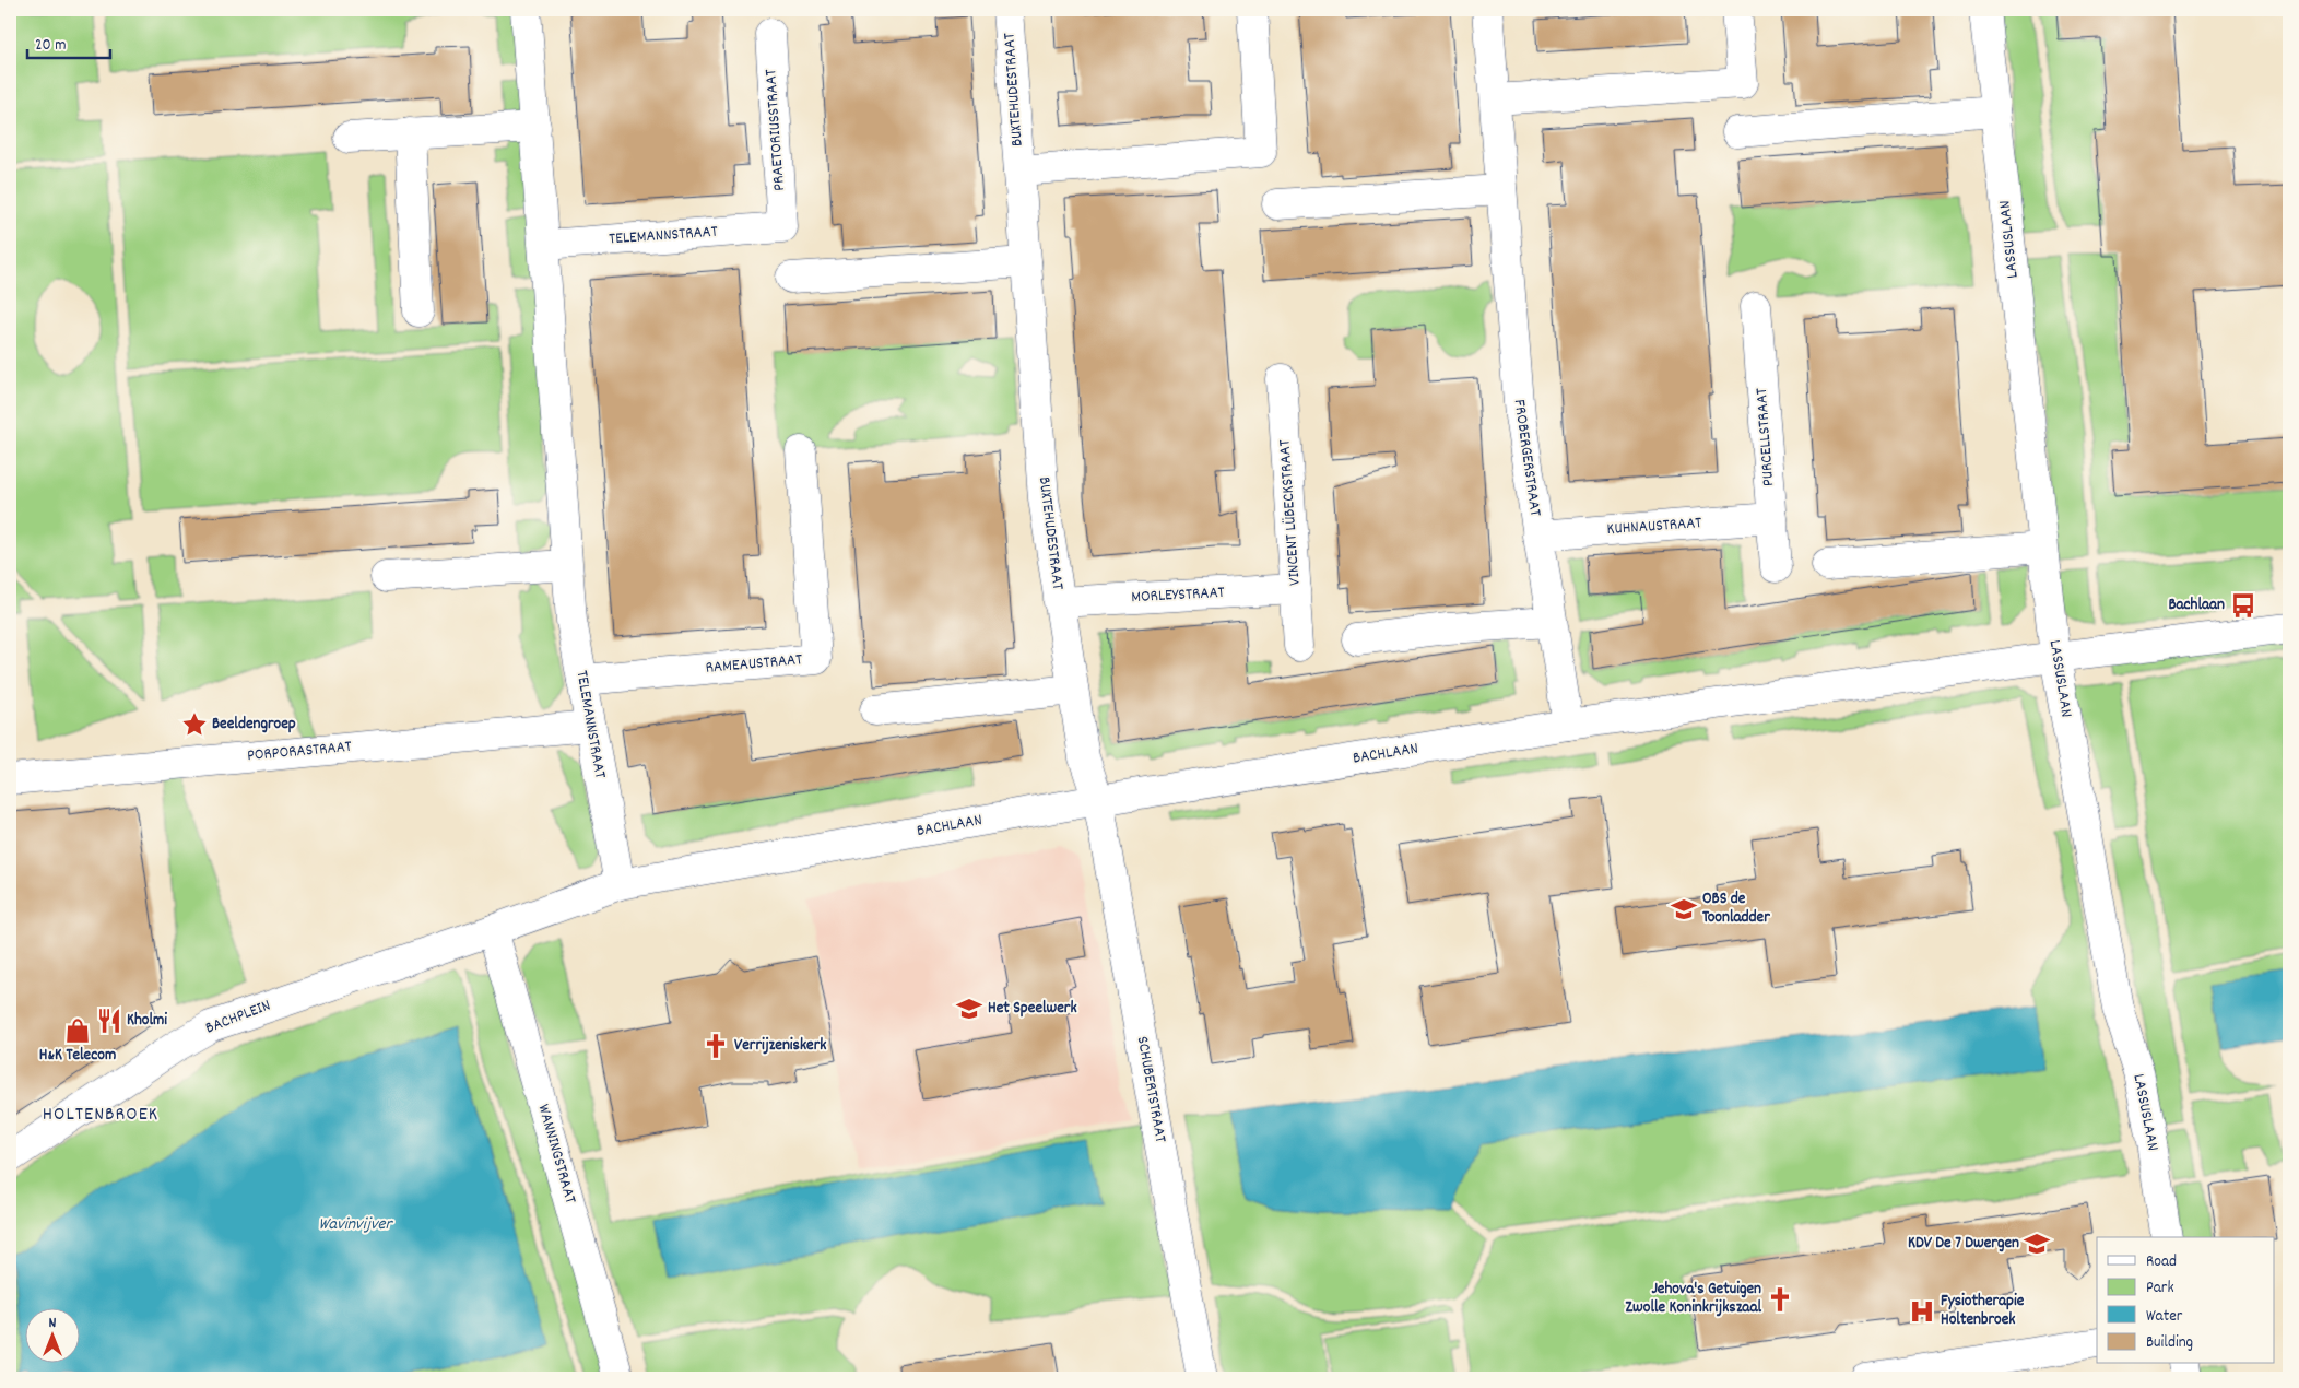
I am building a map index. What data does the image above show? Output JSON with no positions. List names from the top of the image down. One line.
{"streets":{"street":["BUXTEHUDESTRAAT","PRAETORIUSSTRAAT","TELEMANNSTRAAT","LASSUSLAAN","PURCELLSTRAAT","FROBERGERSTRAAT","VINCENT LÜBECKSTRAAT","KUHNAUSTRAAT","MORLEYSTRAAT","RAMEAUSTRAAT","PORPORASTRAAT","BACHLAAN","BACHPLEIN","SCHUBERTSTRAAT","WANNINGSTRAAT"]},"crossings":[["BUXTEHUDESTRAAT","MORLEYSTRAAT"],["BUXTEHUDESTRAAT","BACHLAAN"],["BUXTEHUDESTRAAT","SCHUBERTSTRAAT"],["PRAETORIUSSTRAAT","TELEMANNSTRAAT"],["TELEMANNSTRAAT","RAMEAUSTRAAT"],["TELEMANNSTRAAT","PORPORASTRAAT"],["TELEMANNSTRAAT","BACHLAAN"],["LASSUSLAAN","BACHLAAN"],["PURCELLSTRAAT","KUHNAUSTRAAT"],["FROBERGERSTRAAT","KUHNAUSTRAAT"],["FROBERGERSTRAAT","BACHLAAN"],["VINCENT LÜBECKSTRAAT","MORLEYSTRAAT"],["BACHLAAN","BACHPLEIN"],["BACHLAAN","SCHUBERTSTRAAT"],["BACHLAAN","WANNINGSTRAAT"],["BACHPLEIN","WANNINGSTRAAT"]],"districts":["HOLTENBROEK"],"water":["Wavinvijver"],"places":{"bus stop":["Bachlaan"],"place":["Beeldengroep"],"school or university":["OBS de Toonladder","Het Speelwerk","KDV De 7 Dwergen"],"restaurant":["Kholmi"],"shop":["H&K Telecom"],"church":["Verrijzeniskerk","Jehova's Getuigen Zwolle Koninkrijkszaal"],"hospital":["Fysiotherapie Holtenbroek"]},"legend":["Road","Park","Water","Building"],"scale_bar":"20 m","north":"top"}
